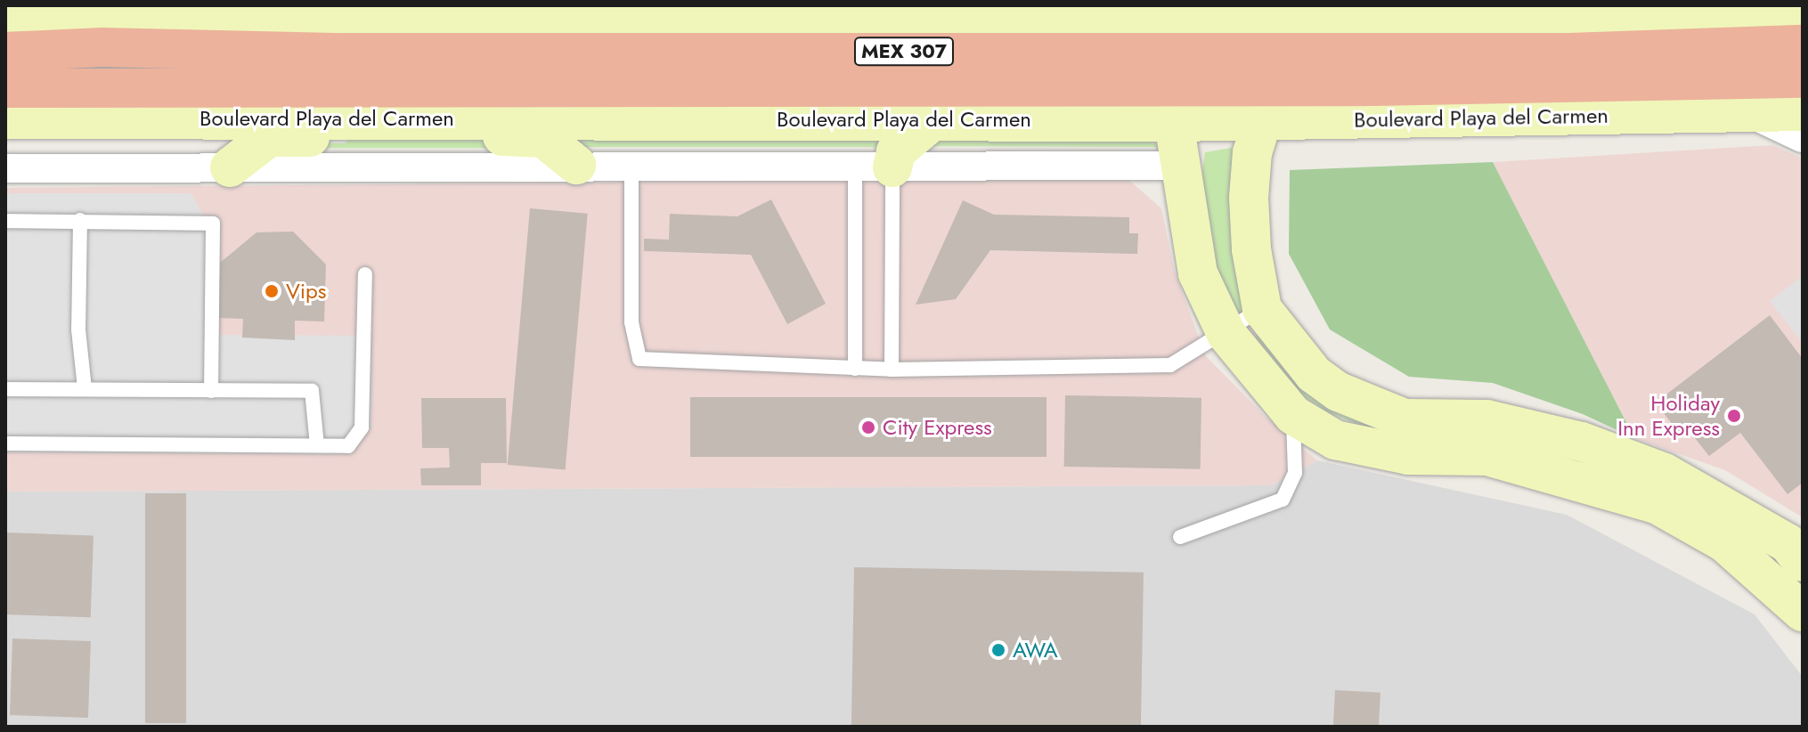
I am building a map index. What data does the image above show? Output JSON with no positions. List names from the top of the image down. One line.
{"streets":{"highway":["MEX 307"],"main road":["Boulevard Playa del Carmen"]},"places":["Vips","Holiday Inn Express","City Express","AWA"]}
